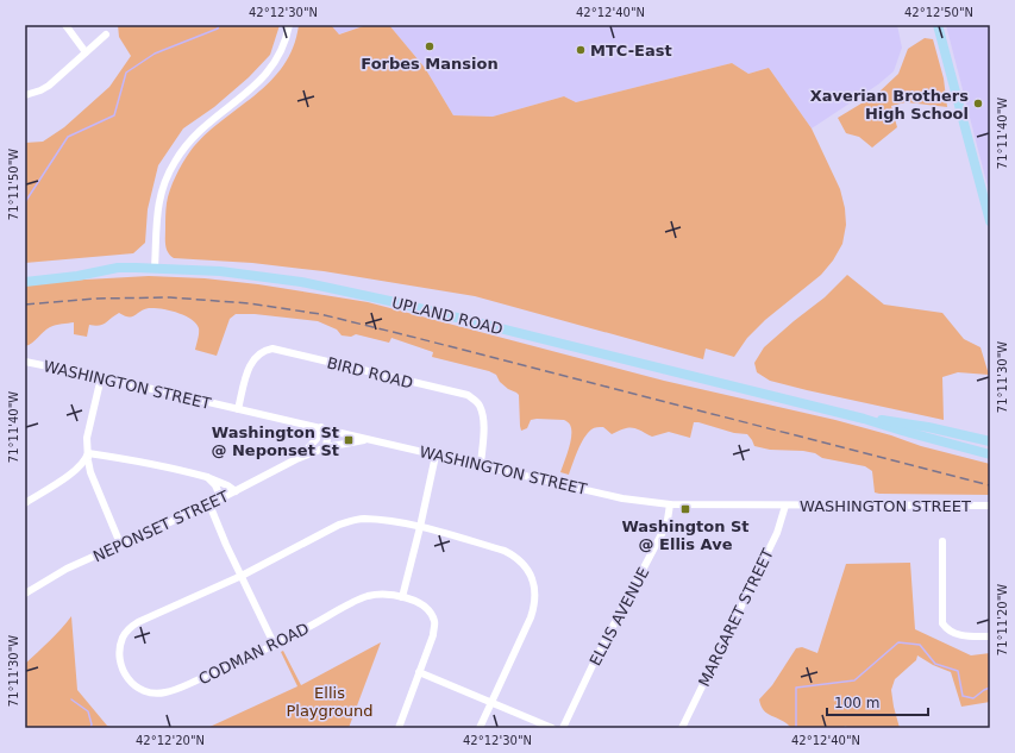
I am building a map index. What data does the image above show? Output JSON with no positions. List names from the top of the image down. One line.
{"streets":{"main road":["UPLAND ROAD"],"street":["BIRD ROAD","WASHINGTON STREET","NEPONSET STREET","ELLIS AVENUE","MARGARET STREET","CODMAN ROAD"]},"crossings":[["BIRD ROAD","WASHINGTON STREET"],["WASHINGTON STREET","NEPONSET STREET"],["WASHINGTON STREET","ELLIS AVENUE"],["WASHINGTON STREET","MARGARET STREET"]],"parks":["Ellis Playground"],"places":{"other":["Forbes Mansion","MTC-East","Xaverian Brothers High School"],"transit":["Washington St @ Neponset St","Washington St @ Ellis Ave"]},"scale_bar":"100 m","coordinates":["42°12'30\"N","42°12'40\"N","42°12'50\"N","71°11'40\"W","71°11'50\"W","71°11'30\"W","71°11'20\"W","42°12'20\"N"]}
